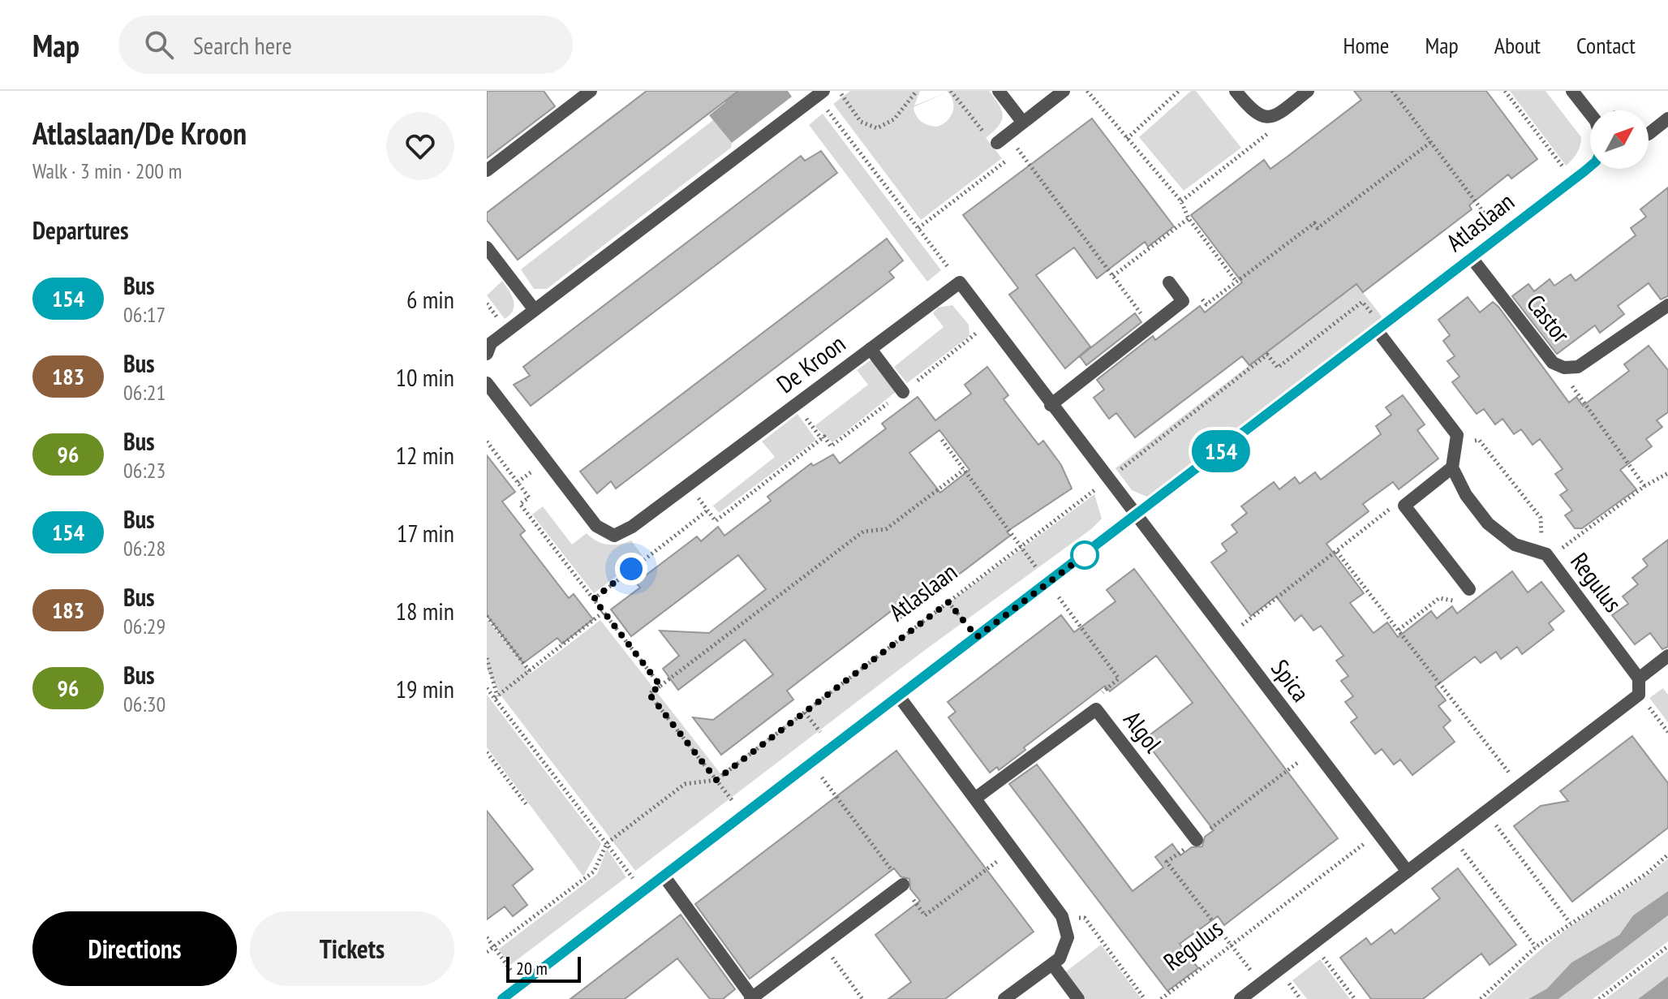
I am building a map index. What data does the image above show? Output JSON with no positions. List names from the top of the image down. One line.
{"streets":{"street":["Atlaslaan","Castor","De Kroon","Regulus","Spica","Algol"]},"crossings":[["Atlaslaan","Castor"],["Atlaslaan","Spica"],["Regulus","Spica"]],"lines":["bus line 154"],"scale_bar":"20 m","north":"top right","page":{"header":"Map","search":"Search here","nav":["Home","Map","About","Contact"],"heading":[["Atlaslaan/De Kroon","Walk · 3 min · 200 m"],"Departures"],"on_map":"154","list":[{"mark":"154","name":"Bus","note":"06:17","value":"6 min"},{"mark":"183","name":"Bus","note":"06:21","value":"10 min"},{"mark":"96","name":"Bus","note":"06:23","value":"12 min"},{"mark":"154","name":"Bus","note":"06:28","value":"17 min"},{"mark":"183","name":"Bus","note":"06:29","value":"18 min"},{"mark":"96","name":"Bus","note":"06:30","value":"19 min"}],"buttons":["Directions","Tickets"],"scale":"20 m"}}
